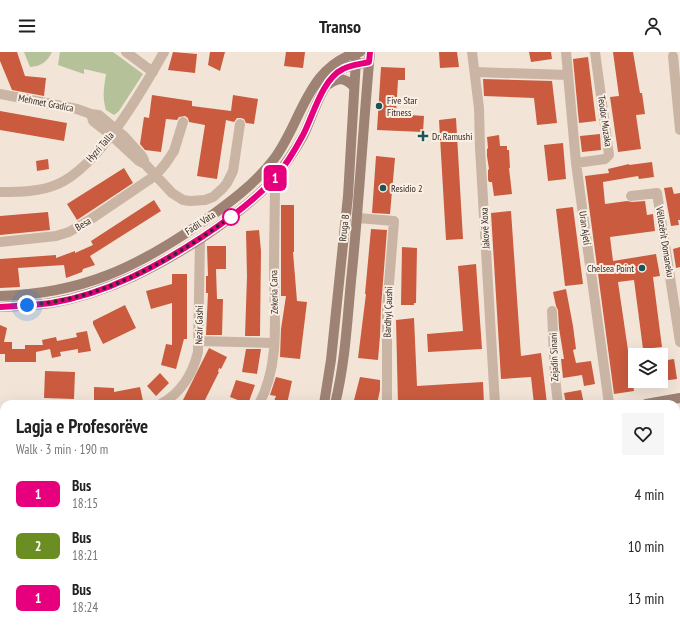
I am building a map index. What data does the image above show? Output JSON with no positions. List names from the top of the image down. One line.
{"streets":{"main road":["Fadil Vata","Rruga B"],"street":["Mehmet Gradica","Teodor Muzaka","Hyzri Talla","Besa","Jakovë Xoxa","Uran Ajeti","Vëllezërit Domaneku","Zekeria Cana","Bardhyl Çaushi","Nezir Gashi","Zejadin Sinani"]},"crossings":[["Mehmet Gradica","Hyzri Talla"],["Teodor Muzaka","Uran Ajeti"],["Fadil Vata","Rruga B"],["Fadil Vata","Zekeria Cana"],["Fadil Vata","Nezir Gashi"],["Rruga B","Bardhyl Çaushi"]],"places":{"other":["Five Star Fitness","Residio 2","Chelsea Point"],"health":["Dr. Ramushi"]},"lines":["bus line 1"],"page":{"header":"Transo","on_map":"1","heading":["Lagja e Profesorëve","Walk · 3 min · 190 m"],"list":[{"mark":"1","name":"Bus","note":"18:15","value":"4 min"},{"mark":"2","name":"Bus","note":"18:21","value":"10 min"},{"mark":"1","name":"Bus","note":"18:24","value":"13 min"}]}}
